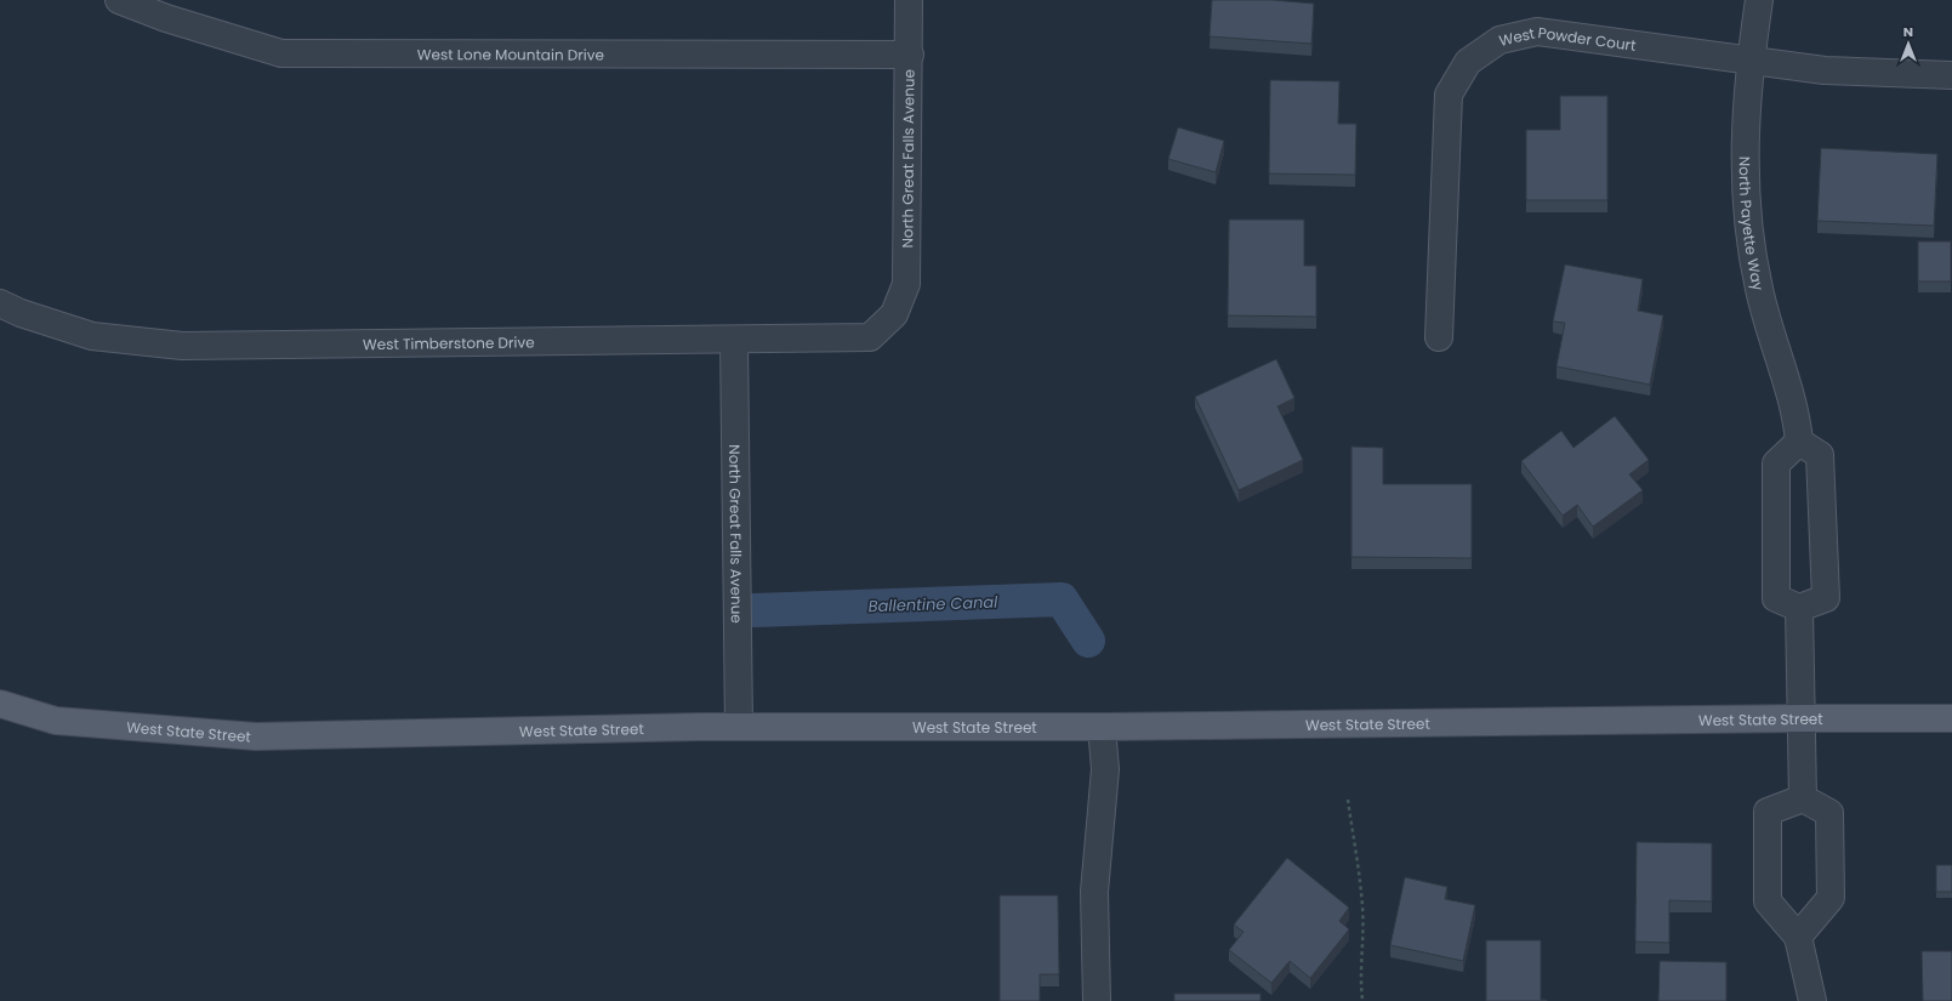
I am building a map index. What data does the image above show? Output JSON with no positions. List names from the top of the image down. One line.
{"streets":{"main road":["West State Street"],"street":["West Powder Court","West Lone Mountain Drive","North Great Falls Avenue","North Payette Way","West Timberstone Drive"]},"crossings":[["West Powder Court","North Payette Way"],["West Lone Mountain Drive","North Great Falls Avenue"],["North Great Falls Avenue","West Timberstone Drive"],["North Great Falls Avenue","West State Street"]],"water":["Ballentine Canal"],"north":"top"}
